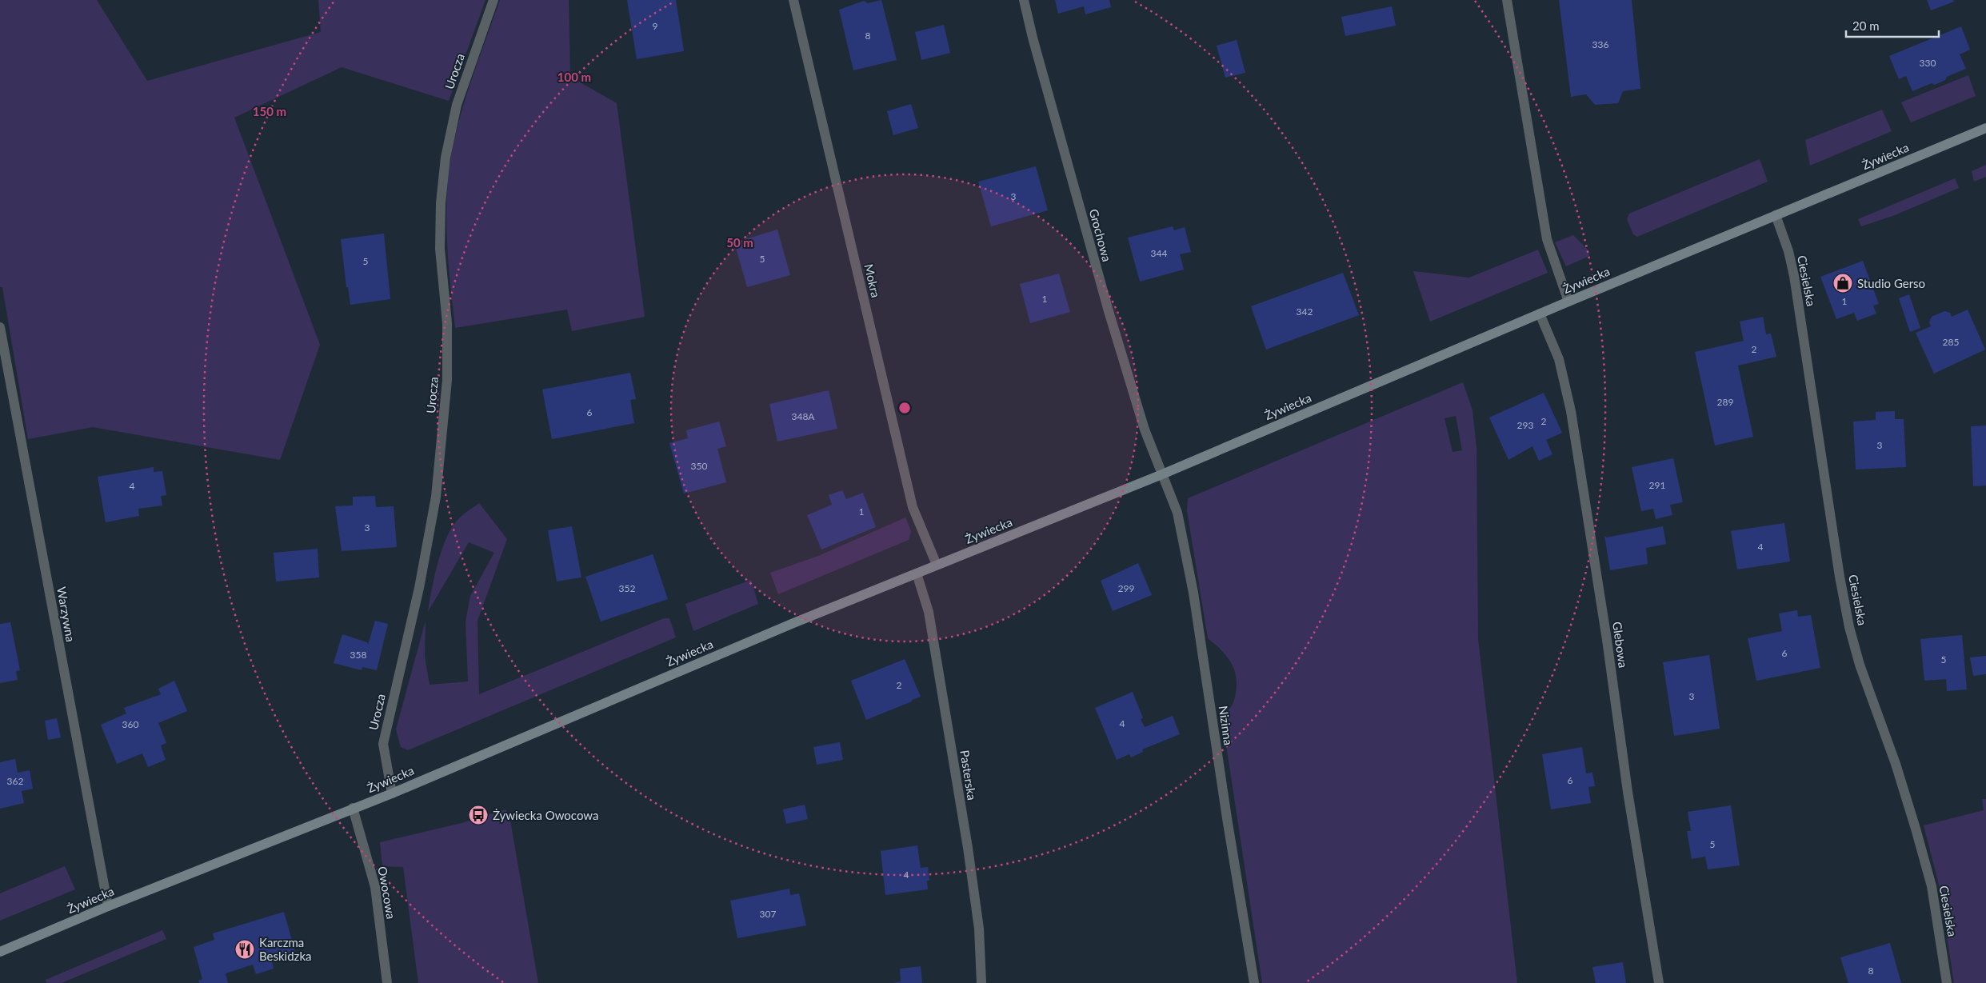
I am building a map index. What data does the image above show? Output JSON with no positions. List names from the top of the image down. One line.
{"streets":{"main road":["Żywiecka"],"street":["Urocza","Grochowa","Mokra","Ciesielska","Warzywna","Glebowa","Nizinna","Pasterska","Owocowa"]},"crossings":[["Urocza","Żywiecka"],["Żywiecka","Grochowa"],["Żywiecka","Mokra"],["Żywiecka","Ciesielska"],["Żywiecka","Warzywna"],["Żywiecka","Glebowa"],["Żywiecka","Nizinna"],["Żywiecka","Pasterska"],["Żywiecka","Owocowa"],["Grochowa","Nizinna"]],"places":{"shop":["Studio Gerso"],"bus stop":["Żywiecka Owocowa"],"restaurant":["Karczma Beskidzka"]},"house_numbers":["9","8","336","330","3","344","5","5","1","1","342","285","2","289","6","348A","2","293","3","350","291","4","1","3","4","352","299","6","358","5","2","3","4","360","6","362","5","4","307","8"],"scale_bar":"20 m","rings":["100 m","150 m","50 m"]}
